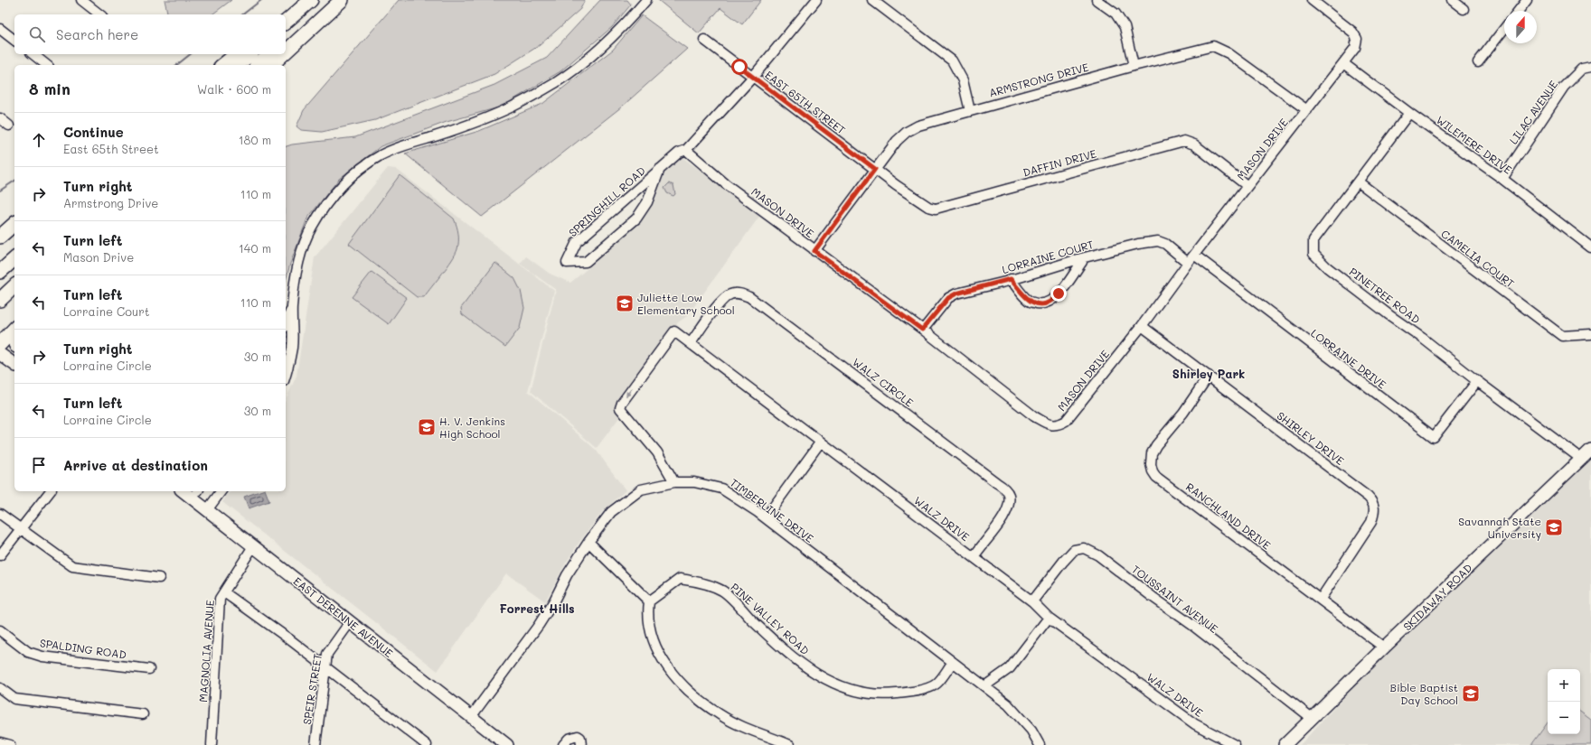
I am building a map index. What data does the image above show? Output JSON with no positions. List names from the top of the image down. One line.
{"streets":{"main road":["SKIDAWAY ROAD","EAST DERENNE AVENUE"],"street":["ARMSTRONG DRIVE","EAST 65TH STREET","LILAC AVENUE","WILEMERE DRIVE","MASON DRIVE","DAFFIN DRIVE","SPRINGHILL ROAD","LORRAINE COURT","CAMELIA COURT","PINETREE ROAD","LORRAINE DRIVE","WALZ CIRCLE","SHIRLEY DRIVE","TIMBERLINE DRIVE","RANCHLAND DRIVE","WALZ DRIVE","TOUSSAINT AVENUE","PINE VALLEY ROAD","SPALDING ROAD","MAGNOLIA AVENUE","SPEIR STREET"]},"crossings":[["ARMSTRONG DRIVE","EAST 65TH STREET"],["ARMSTRONG DRIVE","MASON DRIVE"],["ARMSTRONG DRIVE","DAFFIN DRIVE"],["EAST 65TH STREET","DAFFIN DRIVE"],["EAST 65TH STREET","SPRINGHILL ROAD"],["LILAC AVENUE","WILEMERE DRIVE"],["WILEMERE DRIVE","MASON DRIVE"],["WILEMERE DRIVE","PINETREE ROAD"],["MASON DRIVE","DAFFIN DRIVE"],["MASON DRIVE","SPRINGHILL ROAD"],["MASON DRIVE","LORRAINE COURT"],["MASON DRIVE","LORRAINE DRIVE"],["MASON DRIVE","SHIRLEY DRIVE"],["LORRAINE COURT","LORRAINE DRIVE"],["CAMELIA COURT","PINETREE ROAD"],["PINETREE ROAD","LORRAINE DRIVE"],["PINETREE ROAD","SKIDAWAY ROAD"],["WALZ CIRCLE","WALZ DRIVE"],["SHIRLEY DRIVE","RANCHLAND DRIVE"],["TIMBERLINE DRIVE","WALZ DRIVE"],["TIMBERLINE DRIVE","EAST DERENNE AVENUE"],["TIMBERLINE DRIVE","PINE VALLEY ROAD"],["RANCHLAND DRIVE","SKIDAWAY ROAD"],["WALZ DRIVE","TOUSSAINT AVENUE"],["SKIDAWAY ROAD","TOUSSAINT AVENUE"],["EAST DERENNE AVENUE","MAGNOLIA AVENUE"],["EAST DERENNE AVENUE","SPEIR STREET"]],"districts":["Shirley Park","Forrest Hills"],"places":{"school or university":["Juliette Low Elementary School","H. V. Jenkins High School","Savannah State University","Bible Baptist Day School"]},"north":"top","page":{"search":"Search here","heading":["8 min","Walk · 600 m"],"list":[["Continue","East 65th Street","180 m"],["Turn right","Armstrong Drive","110 m"],["Turn left","Mason Drive","140 m"],["Turn left","Lorraine Court","110 m"],["Turn right","Lorraine Circle","30 m"],["Turn left","Lorraine Circle","30 m"],"Arrive at destination"],"map_buttons":["+","−"]}}
